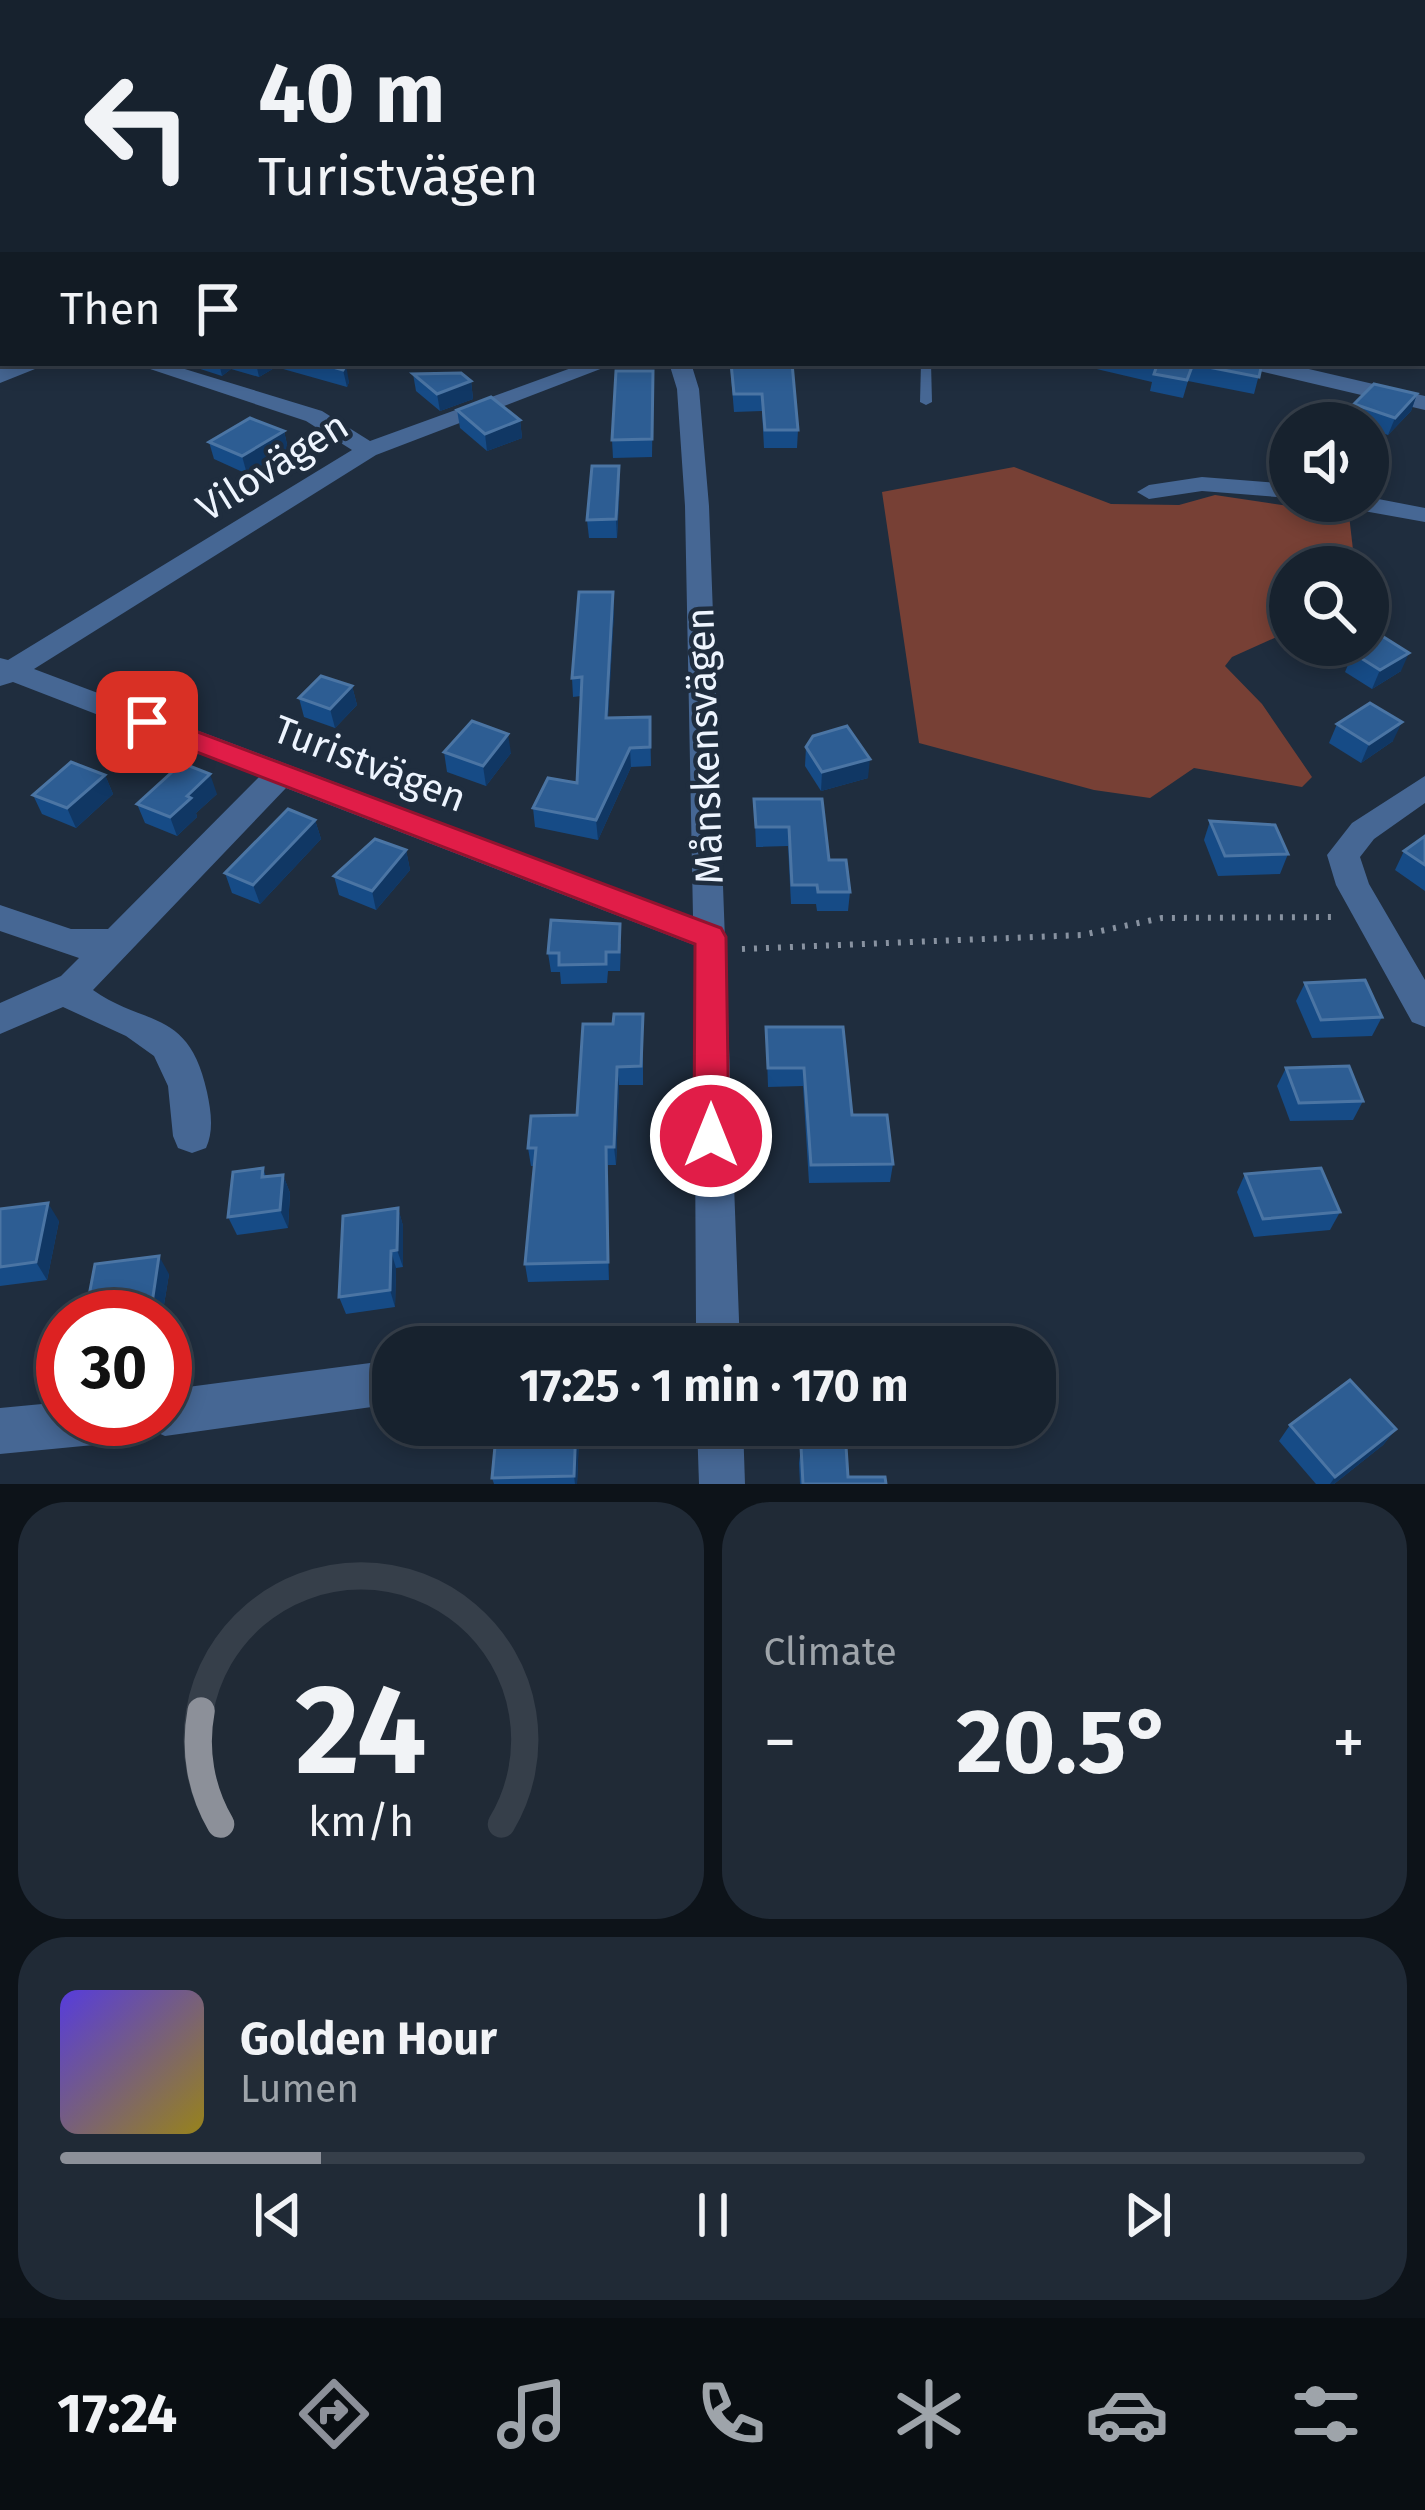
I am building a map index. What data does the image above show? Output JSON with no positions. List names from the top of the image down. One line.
{"streets":{"street":["Vilovägen","Månskensvägen","Turistvägen"]},"crossings":[["Vilovägen","Turistvägen"],["Månskensvägen","Turistvägen"]],"page":{"turn":["40 m","Turistvägen"],"then":"Then","limit":"30","trip":"17:25 · 1 min · 170 m","tile":"Climate","heat":["−","20.5°","+"],"song":["Golden Hour","Lumen"],"tabs":"17:24","gauge":["24","km/h"]}}
